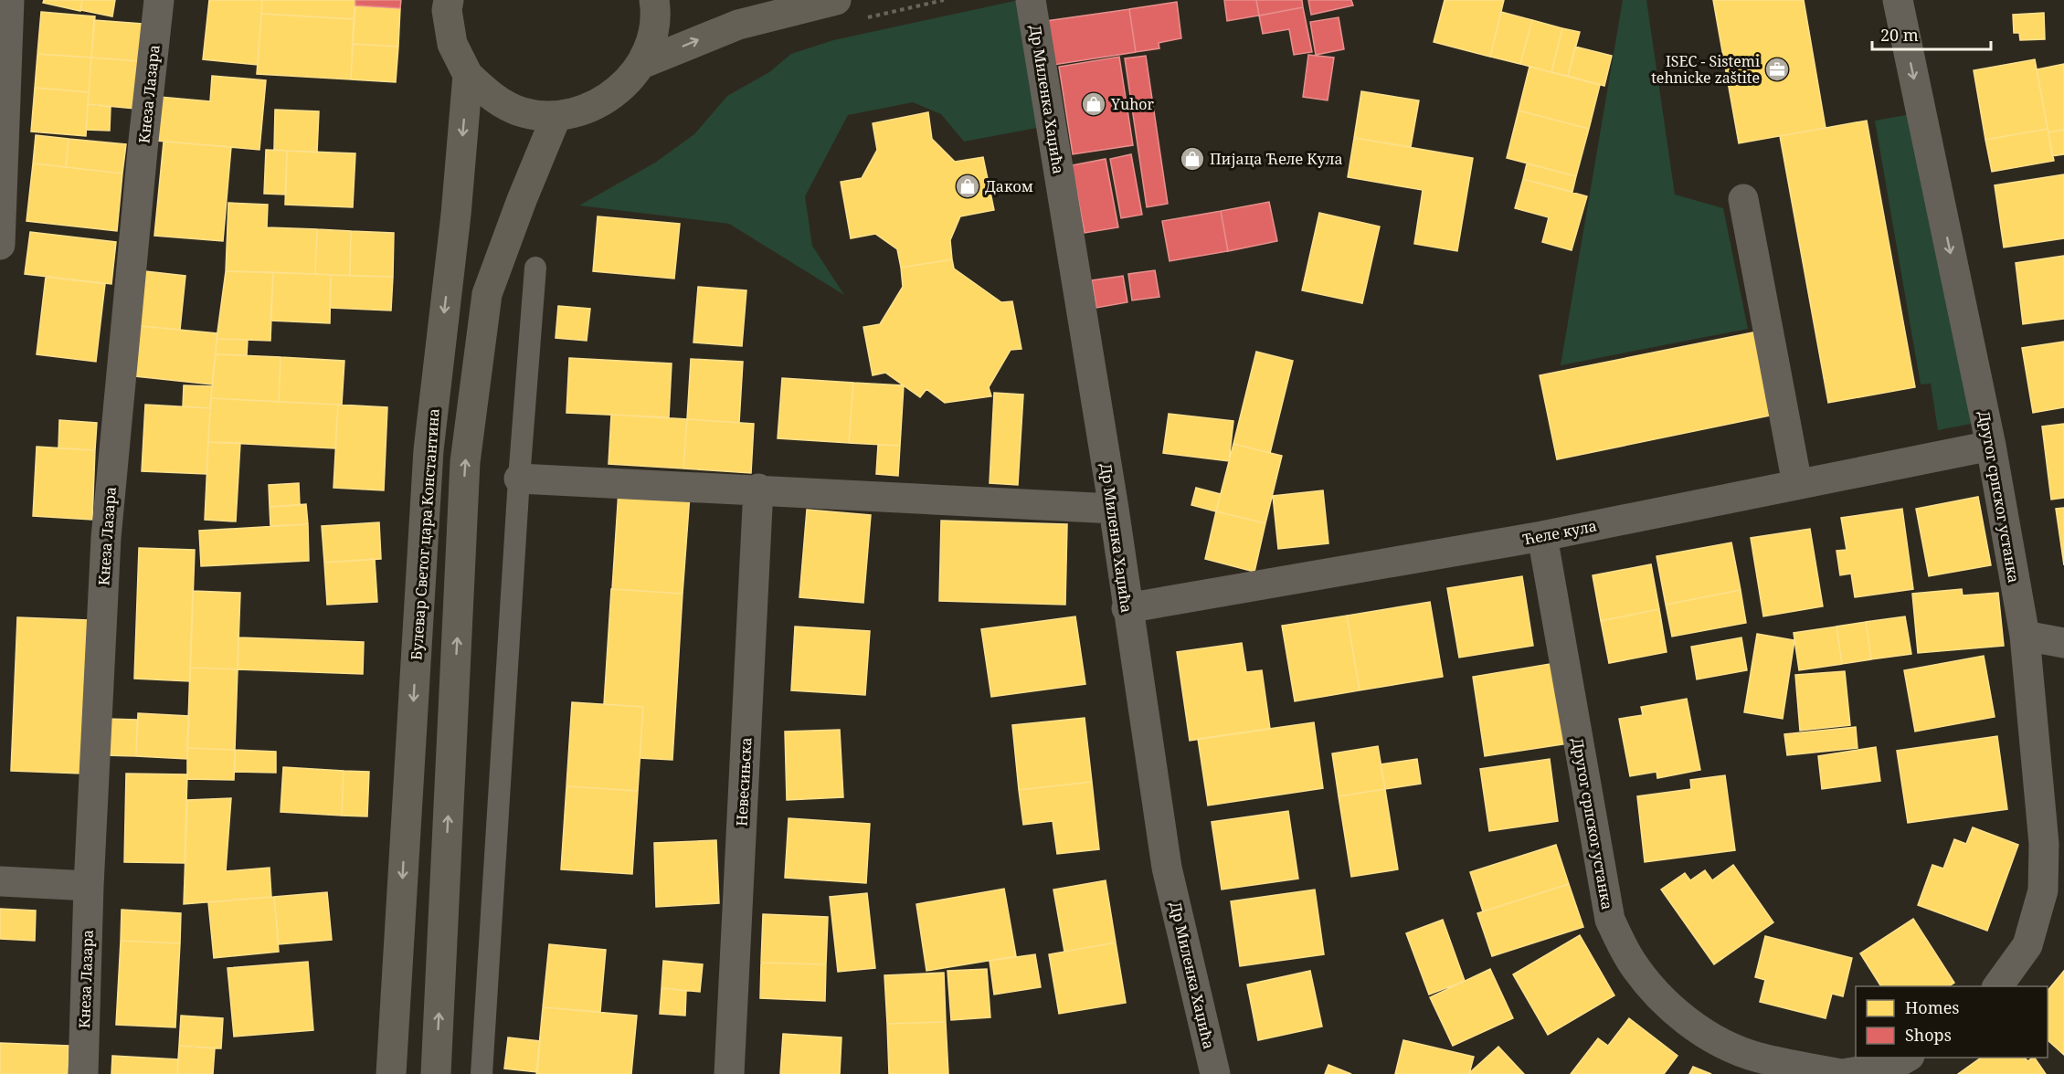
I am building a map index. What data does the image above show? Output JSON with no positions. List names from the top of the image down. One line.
{"streets":{"main road":["Булевар Светог цара Константина"],"street":["Кнеза Лазара","Др Миленка Хаџића","Другог српског устанка","Ћеле кула","Невесињска"]},"crossings":[["Др Миленка Хаџића","Ћеле кула"],["Другог српског устанка","Ћеле кула"]],"places":{"office":["ISEC - Sistemi tehnicke zaštite"],"shop":["Yuhor","Пијаца Ћеле Кула","Даком"]},"legend":["Homes","Shops"],"scale_bar":"20 m"}
